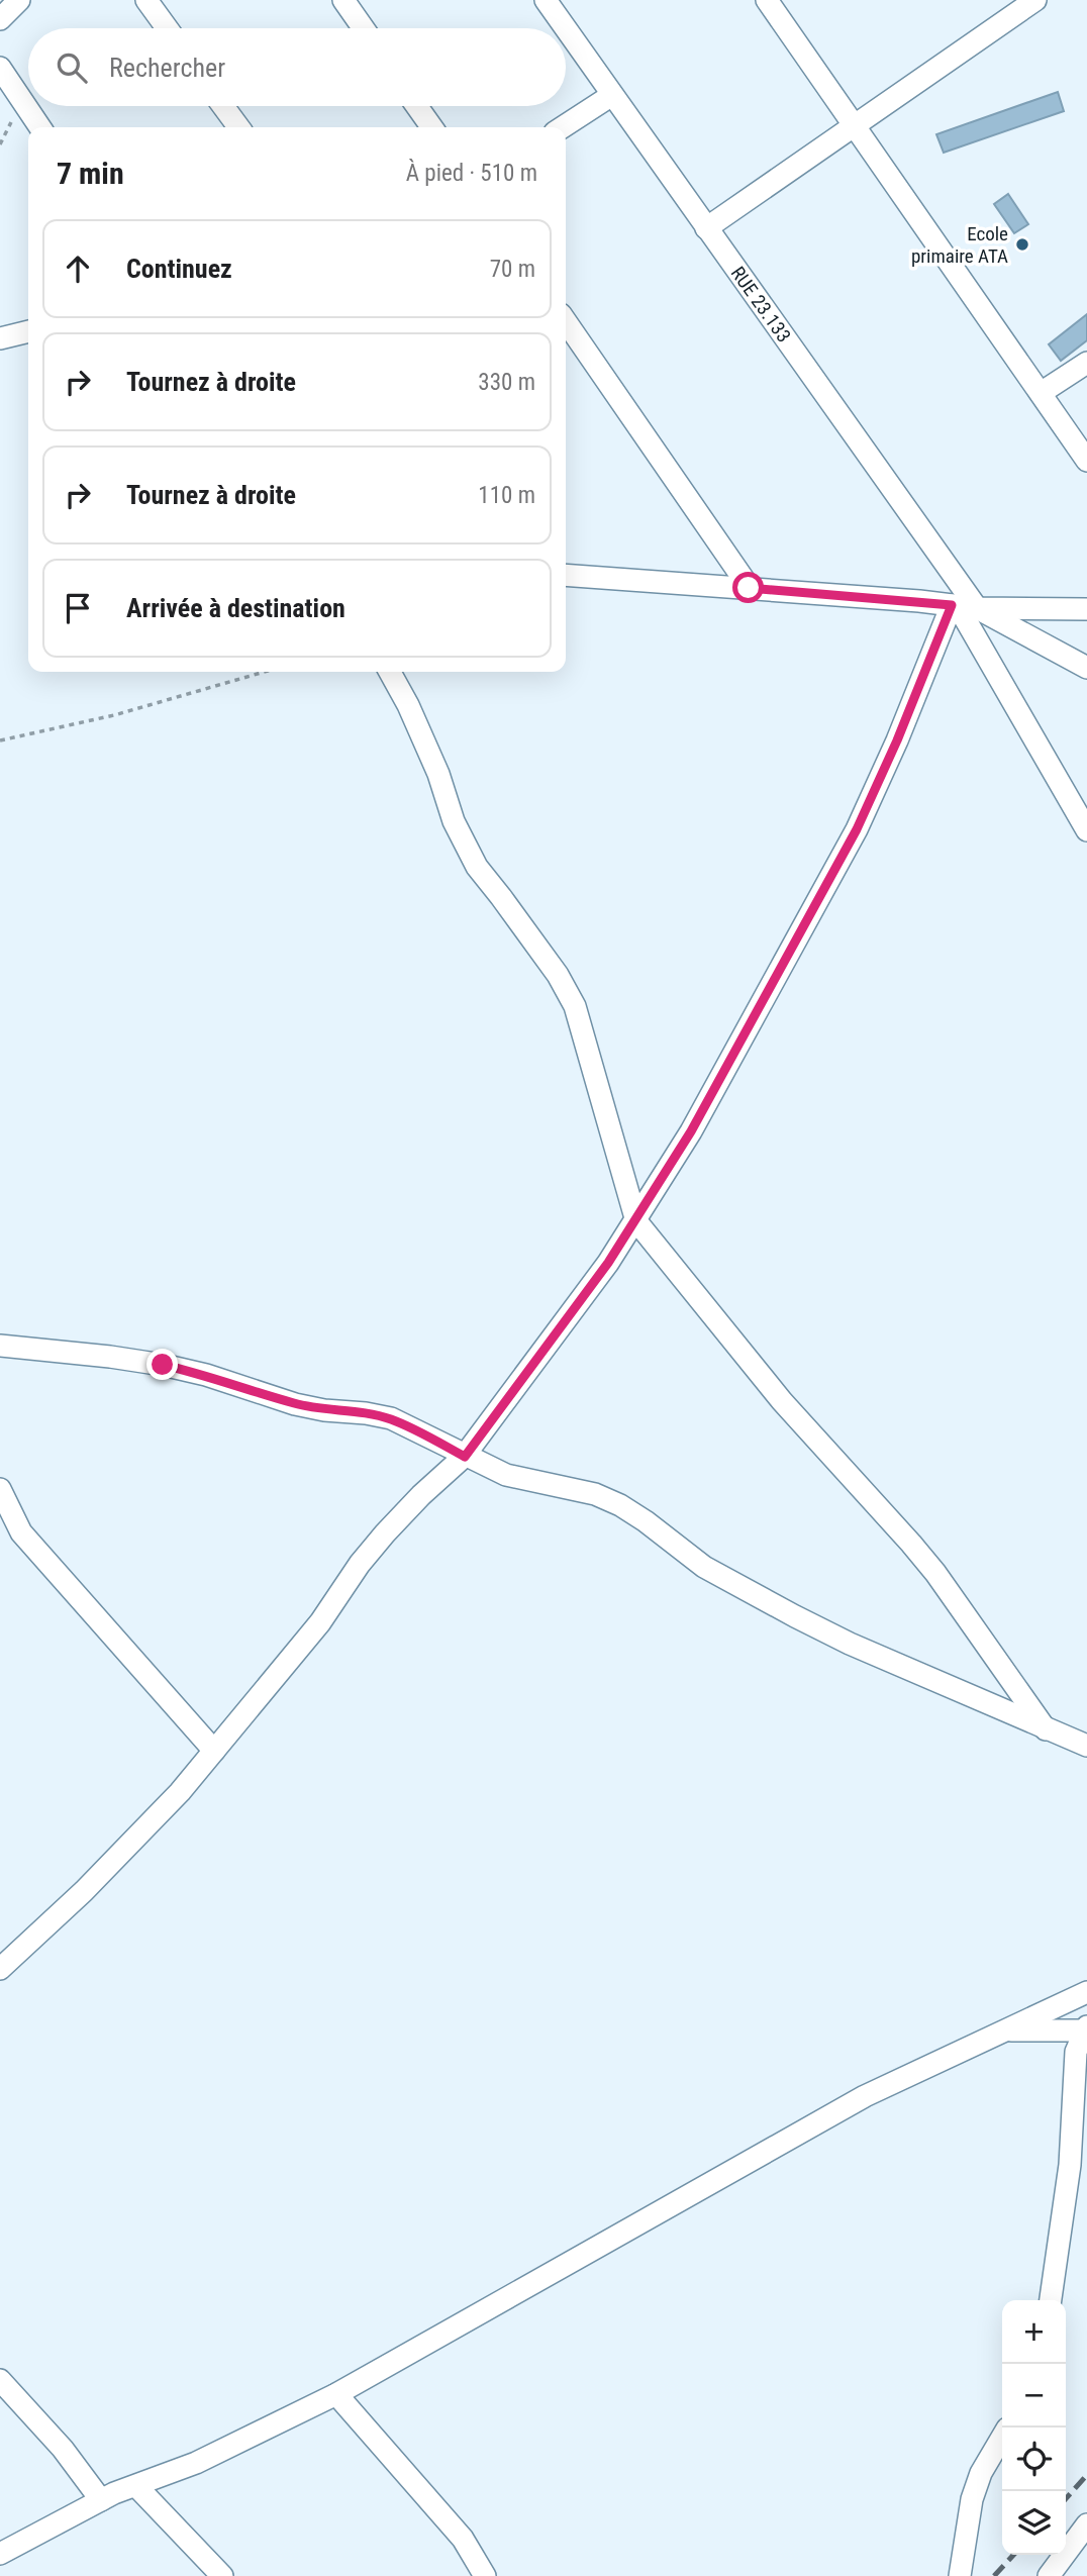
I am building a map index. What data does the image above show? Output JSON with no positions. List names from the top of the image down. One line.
{"streets":{"street":["RUE 23.133"]},"places":["Ecole primaire ATA"],"page":{"search":"Rechercher","heading":["7 min","À pied · 510 m"],"list":[["Continuez","70 m"],["Tournez à droite","330 m"],["Tournez à droite","110 m"],"Arrivée à destination"],"map_buttons":["+","−"]}}
